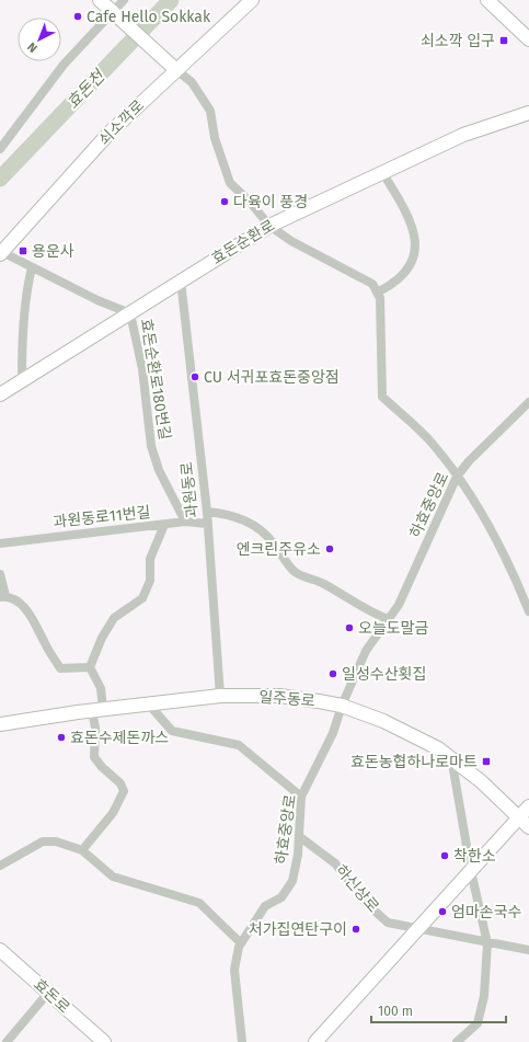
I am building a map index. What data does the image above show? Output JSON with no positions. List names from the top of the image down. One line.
{"streets":{"street":["쇠소깍로","효돈순환로","효돈순환로180번길","과원동로","하효중앙로","과원동로11번길","일주동로","하신상로","효돈로"]},"crossings":[["효돈순환로","효돈순환로180번길"],["효돈순환로","과원동로"],["효돈순환로180번길","과원동로11번길"],["과원동로","과원동로11번길"],["과원동로","일주동로"],["하효중앙로","일주동로"],["하효중앙로","하신상로"]],"water":["효돈천"],"places":{"other":["Cafe Hello Sokkak","다육이 풍경","CU 서귀포효돈중앙점","엔크린주유소","오늘도말금","일성수산횟집","효돈수제돈까스","착한소","엄마손국수","처가집연탄구이"],"transit":["쇠소깍 입구","용운사","효돈농협하나로마트"]},"scale_bar":"100 m","north":"bottom left"}
